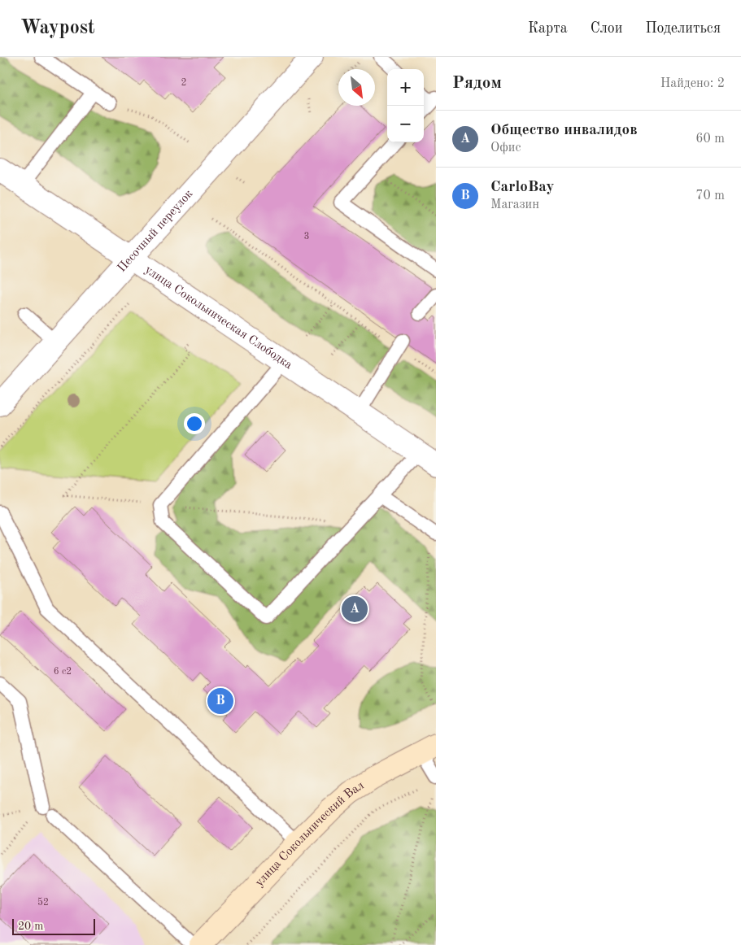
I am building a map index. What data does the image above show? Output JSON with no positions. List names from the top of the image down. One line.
{"streets":{"main road":["улица Сокольнический Вал"],"street":["Песочный переулок","улица Сокольническая Слободка"]},"crossings":[["Песочный переулок","улица Сокольническая Слободка"]],"house_numbers":["2","3","6 с2","52"],"scale_bar":"20 m","north":"bottom right","page":{"header":"Waypost","nav":["Карта","Слои","Поделиться"],"heading":["Рядом","Найдено: 2"],"map_buttons":["+","−"],"list":[{"mark":"A","name":"Общество инвалидов","note":"Офис","value":"60 m"},{"mark":"B","name":"CarloBay","note":"Магазин","value":"70 m"}],"pins":["A","B"],"scale":"20 m"}}
